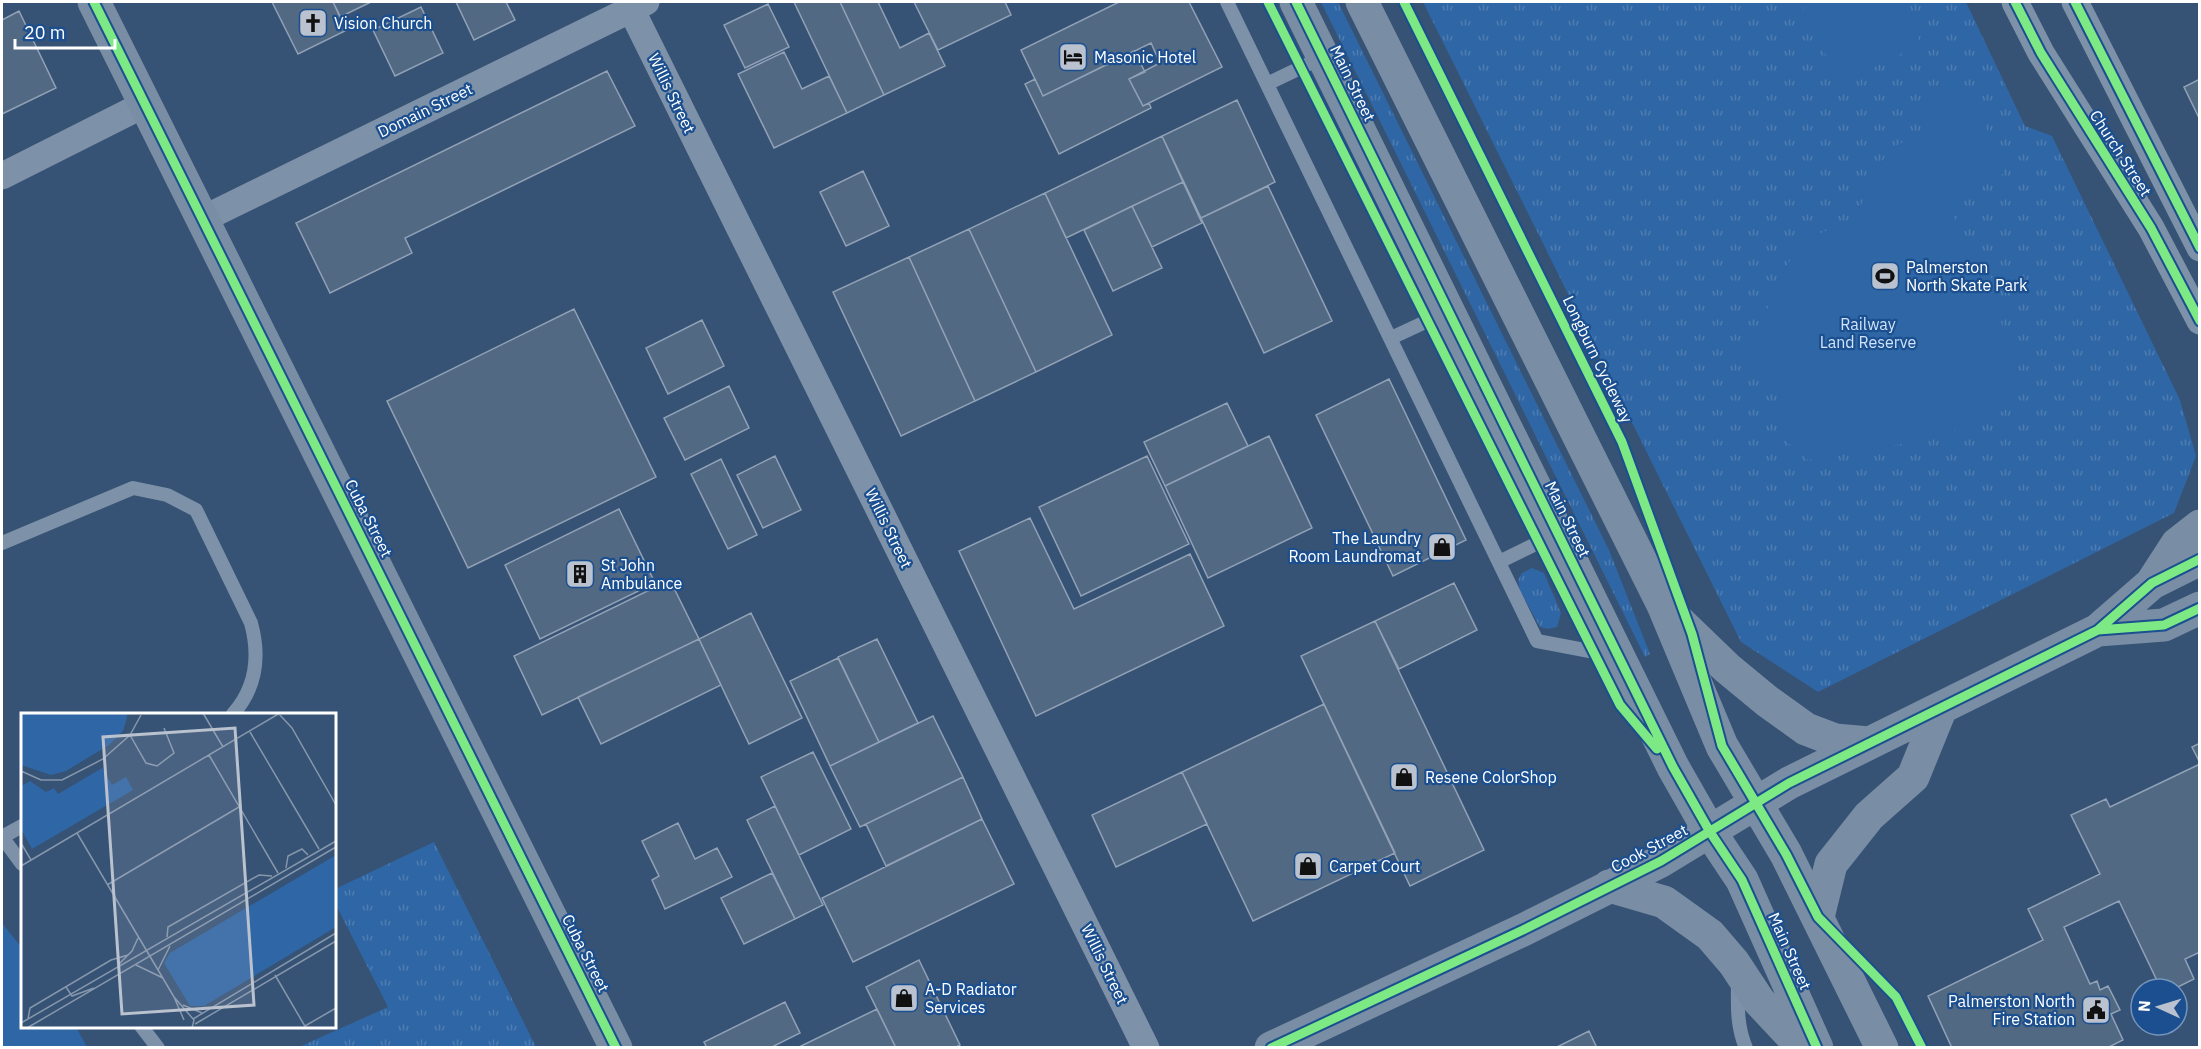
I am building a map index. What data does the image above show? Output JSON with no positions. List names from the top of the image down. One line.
{"streets":{"main road":["Main Street","Cuba Street","Cook Street"],"street":["Willis Street","Domain Street","Church Street"],"cycle path":["Longburn Cycleway"]},"crossings":[["Main Street","Cook Street"],["Willis Street","Domain Street"],["Domain Street","Cuba Street"]],"parks":["Railway Land Reserve"],"places":{"church":["Vision Church"],"hotel":["Masonic Hotel"],"sports":["Palmerston North Skate Park"],"shop":["The Laundry Room Laundromat","Resene ColorShop","Carpet Court","A-D Radiator Services"],"building":["St John Ambulance"],"public building":["Palmerston North Fire Station"]},"scale_bar":"20 m","north":"left"}
